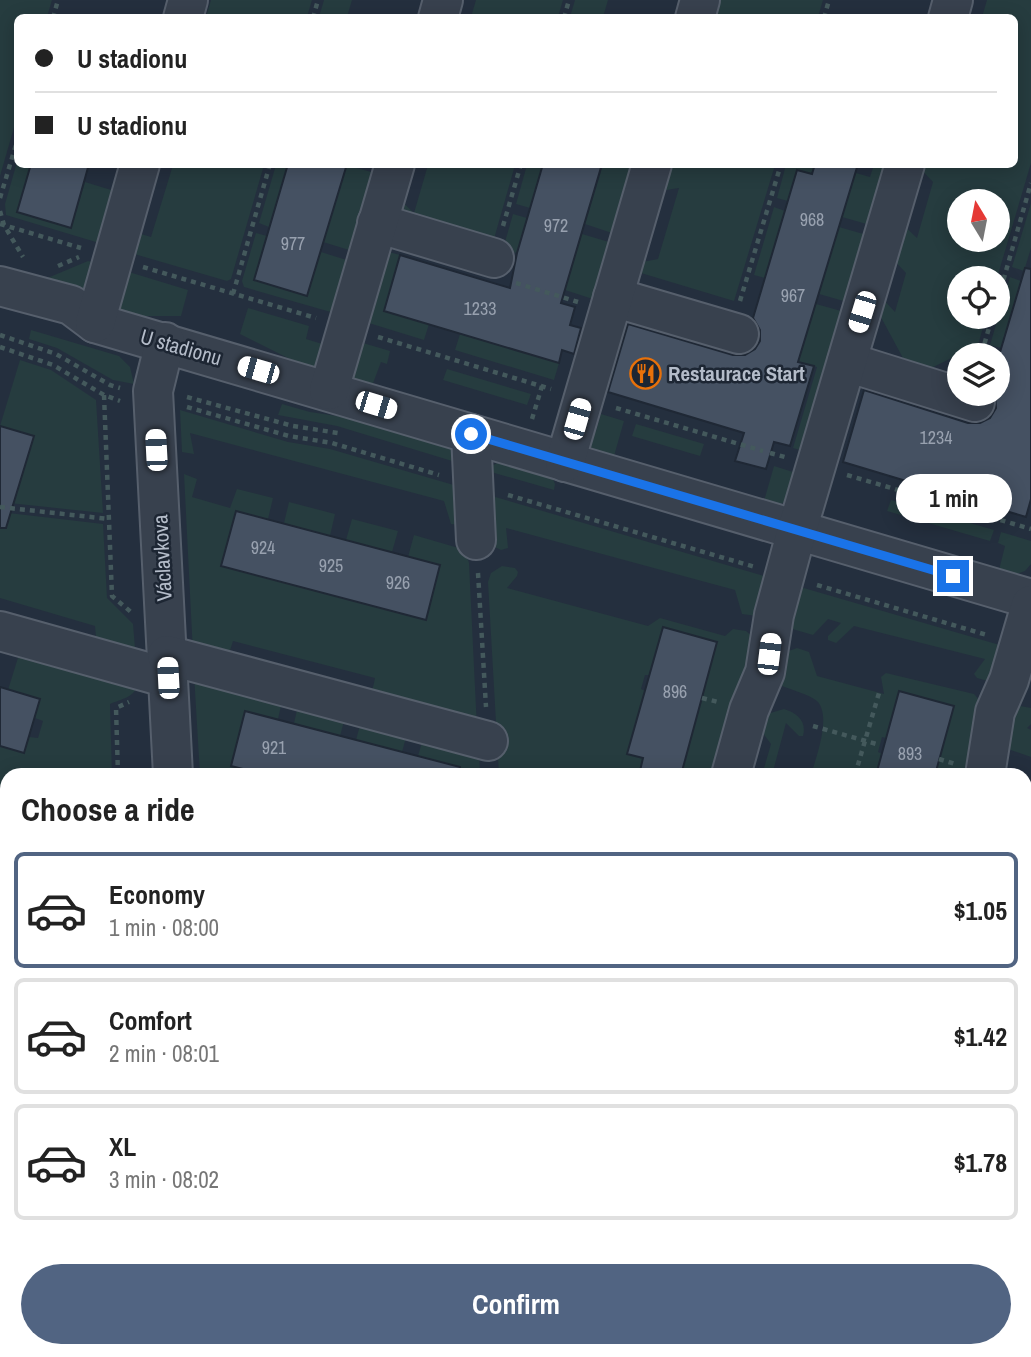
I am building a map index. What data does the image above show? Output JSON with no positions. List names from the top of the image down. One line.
{"streets":{"street":["U stadionu","Václavkova"]},"crossings":[["U stadionu","Václavkova"]],"places":{"restaurant":["Restaurace Start"]},"house_numbers":["968","972","977","967","1233","1234","924","925","926","896","921","893"],"north":"top","page":{"banner":["U stadionu","U stadionu"],"bubble":"1 min","heading":"Choose a ride","list":[{"name":"Economy","note":"1 min · 08:00","value":"$1.05"},{"name":"Comfort","note":"2 min · 08:01","value":"$1.42"},{"name":"XL","note":"3 min · 08:02","value":"$1.78"}],"buttons":"Confirm"}}
